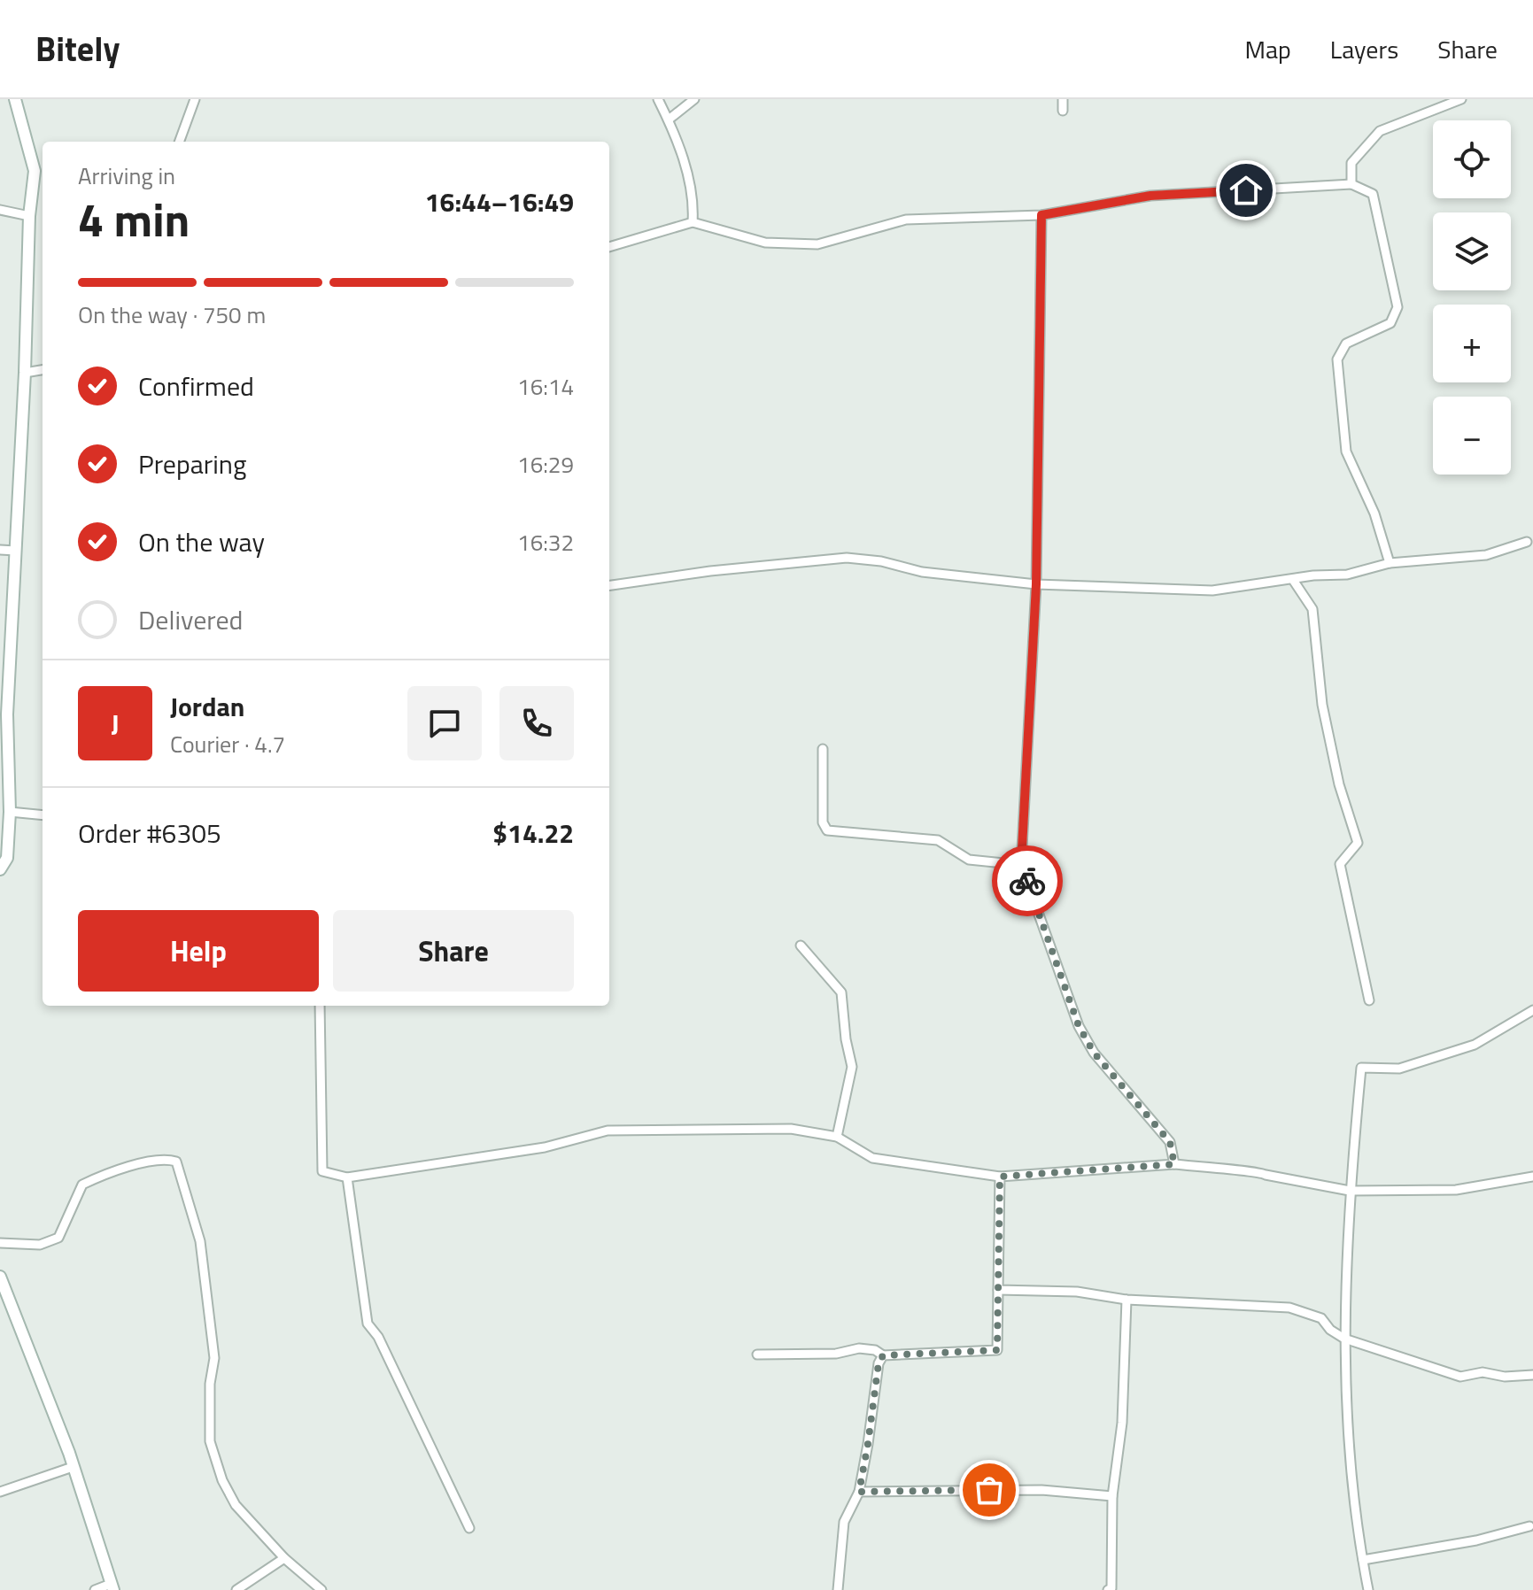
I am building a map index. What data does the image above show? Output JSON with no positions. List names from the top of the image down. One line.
{"page":{"header":"Bitely","nav":["Map","Layers","Share"],"map_buttons":["+","−"],"heading":["4 min","Arriving in","16:44–16:49"],"panel":["Jordan","Courier · 4.7","Order #6305","$14.22"],"bar":"On the way · 750 m","list":[["Confirmed","16:14"],["Preparing","16:29"],["On the way","16:32"],"Delivered"],"round":"J","buttons":["Help","Share"]}}
